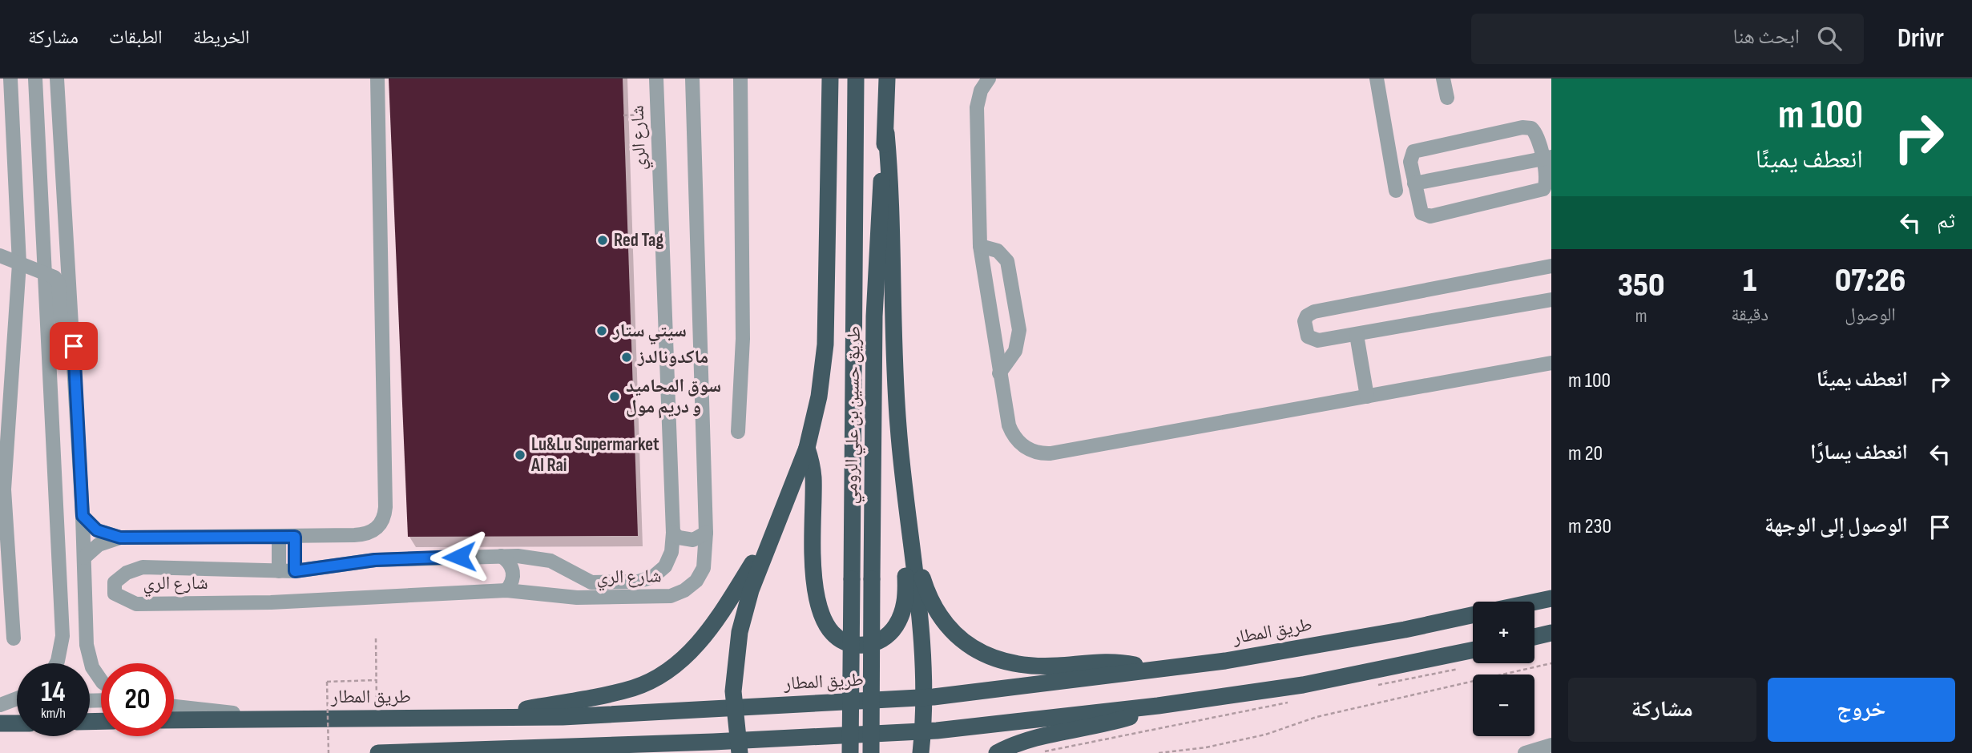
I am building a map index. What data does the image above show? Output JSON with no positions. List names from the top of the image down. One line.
{"streets":{"highway":["طريق حسين بن علي الرومي","طريق المطار"],"street":["شارع الري"]},"places":["Red Tag","سيتي ستار","ماكدونالدز","سوق المحاميد و دريم مول","Lu&Lu Supermarket Al Rai"],"page":{"header":"Drivr","search":"ابحث هنا","nav":["الخريطة","الطبقات","مشاركة"],"turn":["100 m","انعطف يمينًا"],"then":"ثم","eta":["07:26","الوصول","1","دقيقة","350","m"],"list":[{"name":"انعطف يمينًا","value":"100 m"},{"name":"انعطف يسارًا","value":"20 m"},{"name":"الوصول إلى الوجهة","value":"230 m"}],"map_buttons":["+","−"],"speed":"14 km/h","limit":"20","buttons":["خروج","مشاركة"]}}
